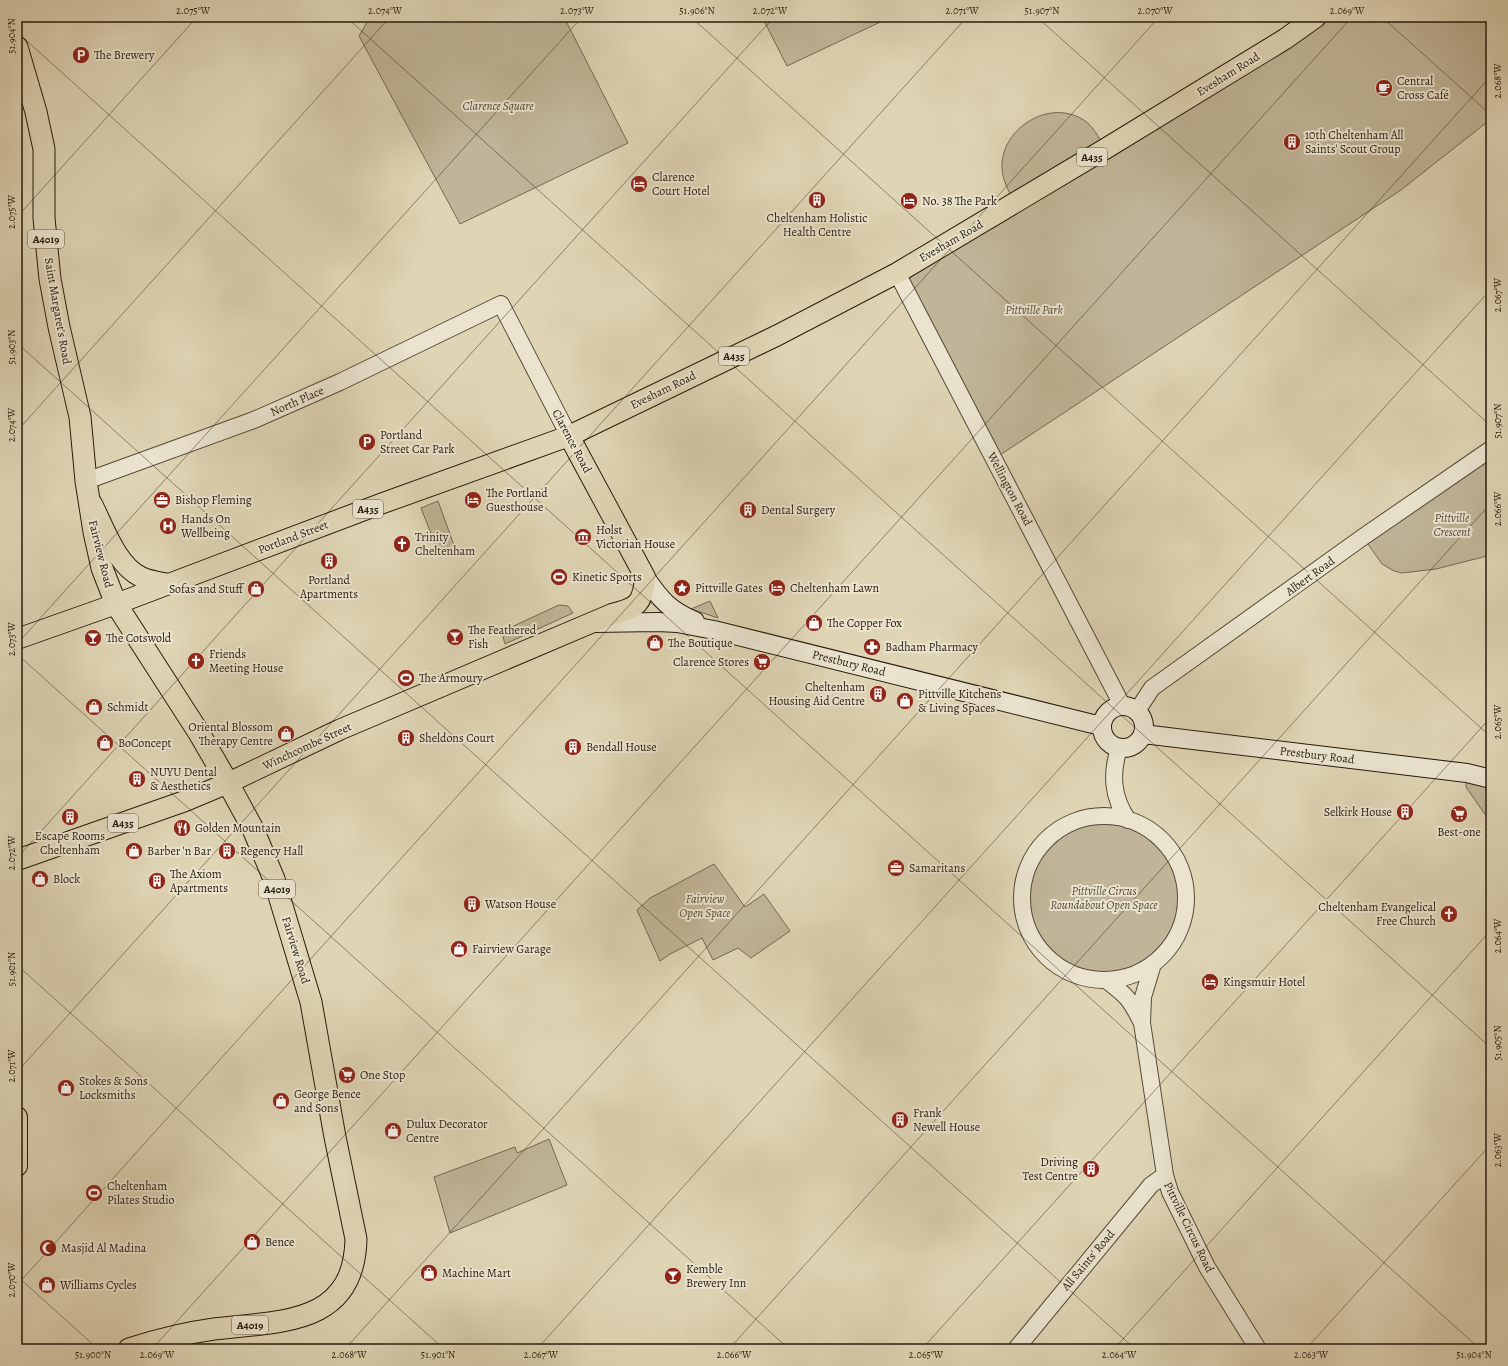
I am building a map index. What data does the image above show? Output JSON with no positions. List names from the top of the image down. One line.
{"streets":{"highway":["A4019","Saint Margaret's Road","Fairview Road"],"main road":["Evesham Road","A435","Clarence Road","Portland Street","Prestbury Road","Winchcombe Street"],"street":["North Place","Wellington Road","Albert Road","Pittville Circus Road","All Saints' Road"]},"crossings":[["Evesham Road","Clarence Road"],["Evesham Road","Wellington Road"],["Evesham Road","Portland Street"],["A435","Clarence Road"],["A435","Prestbury Road"],["A435","Winchcombe Street"],["Saint Margaret's Road","North Place"],["Saint Margaret's Road","Fairview Road"],["North Place","Clarence Road"],["North Place","Fairview Road"],["Clarence Road","Portland Street"],["Clarence Road","Prestbury Road"],["Wellington Road","Albert Road"],["Wellington Road","Prestbury Road"],["Portland Street","Fairview Road"],["Fairview Road","Winchcombe Street"],["Albert Road","Prestbury Road"],["Prestbury Road","Winchcombe Street"],["Pittville Circus Road","All Saints' Road"]],"parks":["Clarence Square","Pittville Park","Pittville Crescent","Pittville Circus Roundabout Open Space","Fairview Open Space"],"places":{"parking":["The Brewery","Portland Street Car Park"],"cafe":["Central Cross Café"],"building":["10th Cheltenham All Saints' Scout Group","Cheltenham Holistic Health Centre","Dental Surgery","Portland Apartments","Cheltenham Housing Aid Centre","Sheldons Court","Bendall House","NUYU Dental & Aesthetics","Selkirk House","Escape Rooms Cheltenham","Regency Hall","The Axiom Apartments","Watson House","Frank Newell House","Driving Test Centre"],"hotel":["Clarence Court Hotel","No. 38 The Park","The Portland Guesthouse","Cheltenham Lawn","Kingsmuir Hotel"],"office":["Bishop Fleming","Samaritans"],"hospital":["Hands On Wellbeing"],"museum":["Holst Victorian House"],"church":["Trinity Cheltenham","Friends Meeting House","Cheltenham Evangelical Free Church"],"sports":["Kinetic Sports","The Armoury","Cheltenham Pilates Studio"],"place":["Pittville Gates"],"shop":["Sofas and Stuff","The Copper Fox","The Boutique","Pittville Kitchens & Living Spaces","Schmidt","Oriental Blossom Therapy Centre","BoConcept","Barber 'n Bar","Block","Fairview Garage","Stokes & Sons Locksmiths","George Bence and Sons","Dulux Decorator Centre","Bence","Machine Mart","Williams Cycles"],"bar":["The Feathered Fish","The Cotswold","Kemble Brewery Inn"],"pharmacy":["Badham Pharmacy"],"supermarket":["Clarence Stores","Best-one","One Stop"],"restaurant":["Golden Mountain"],"mosque":["Masjid Al Madina"]},"coordinates":["2.075°W","2.074°W","2.073°W","51.906°N","2.072°W","2.071°W","51.907°N","2.070°W","2.069°W","51.904°N","2.068°W","2.067°W","51.903°N","2.066°W","2.065°W","2.064°W","51.901°N","51.905°N","2.063°W","51.900°N"]}
